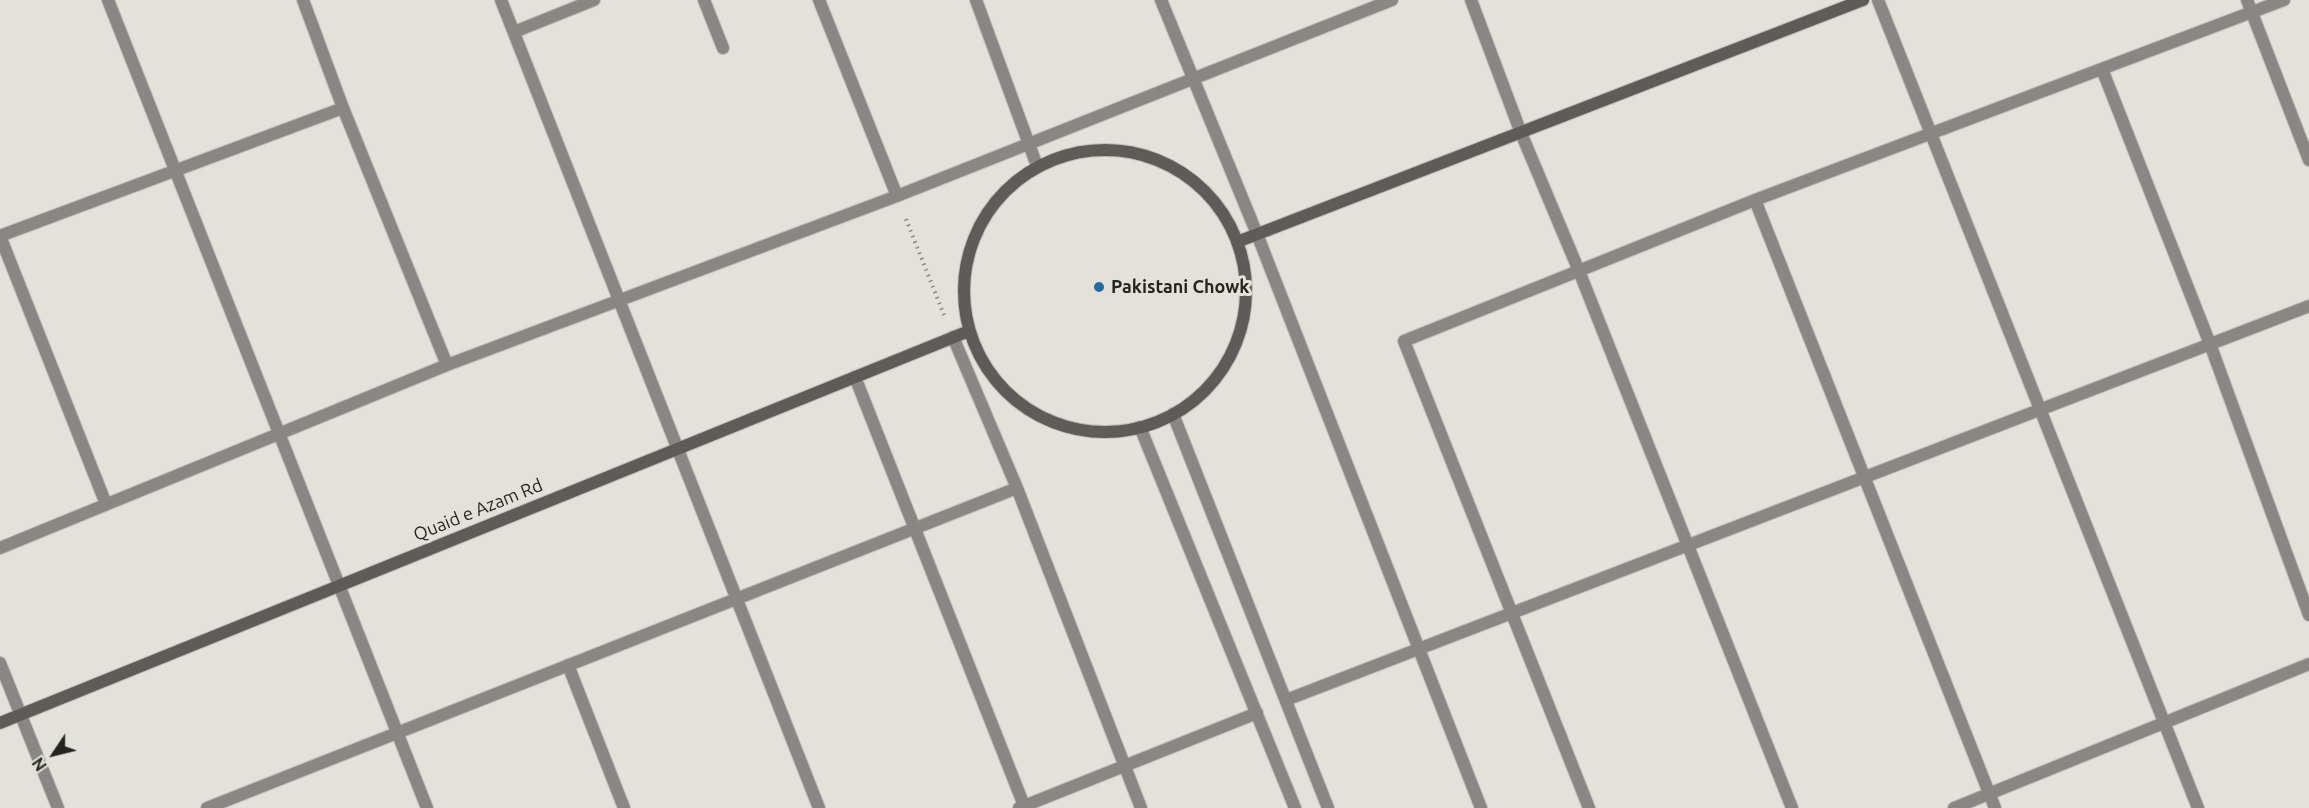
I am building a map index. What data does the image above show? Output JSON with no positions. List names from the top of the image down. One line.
{"streets":{"main road":["Quaid e Azam Rd"]},"places":["Pakistani Chowk"],"north":"bottom left"}
